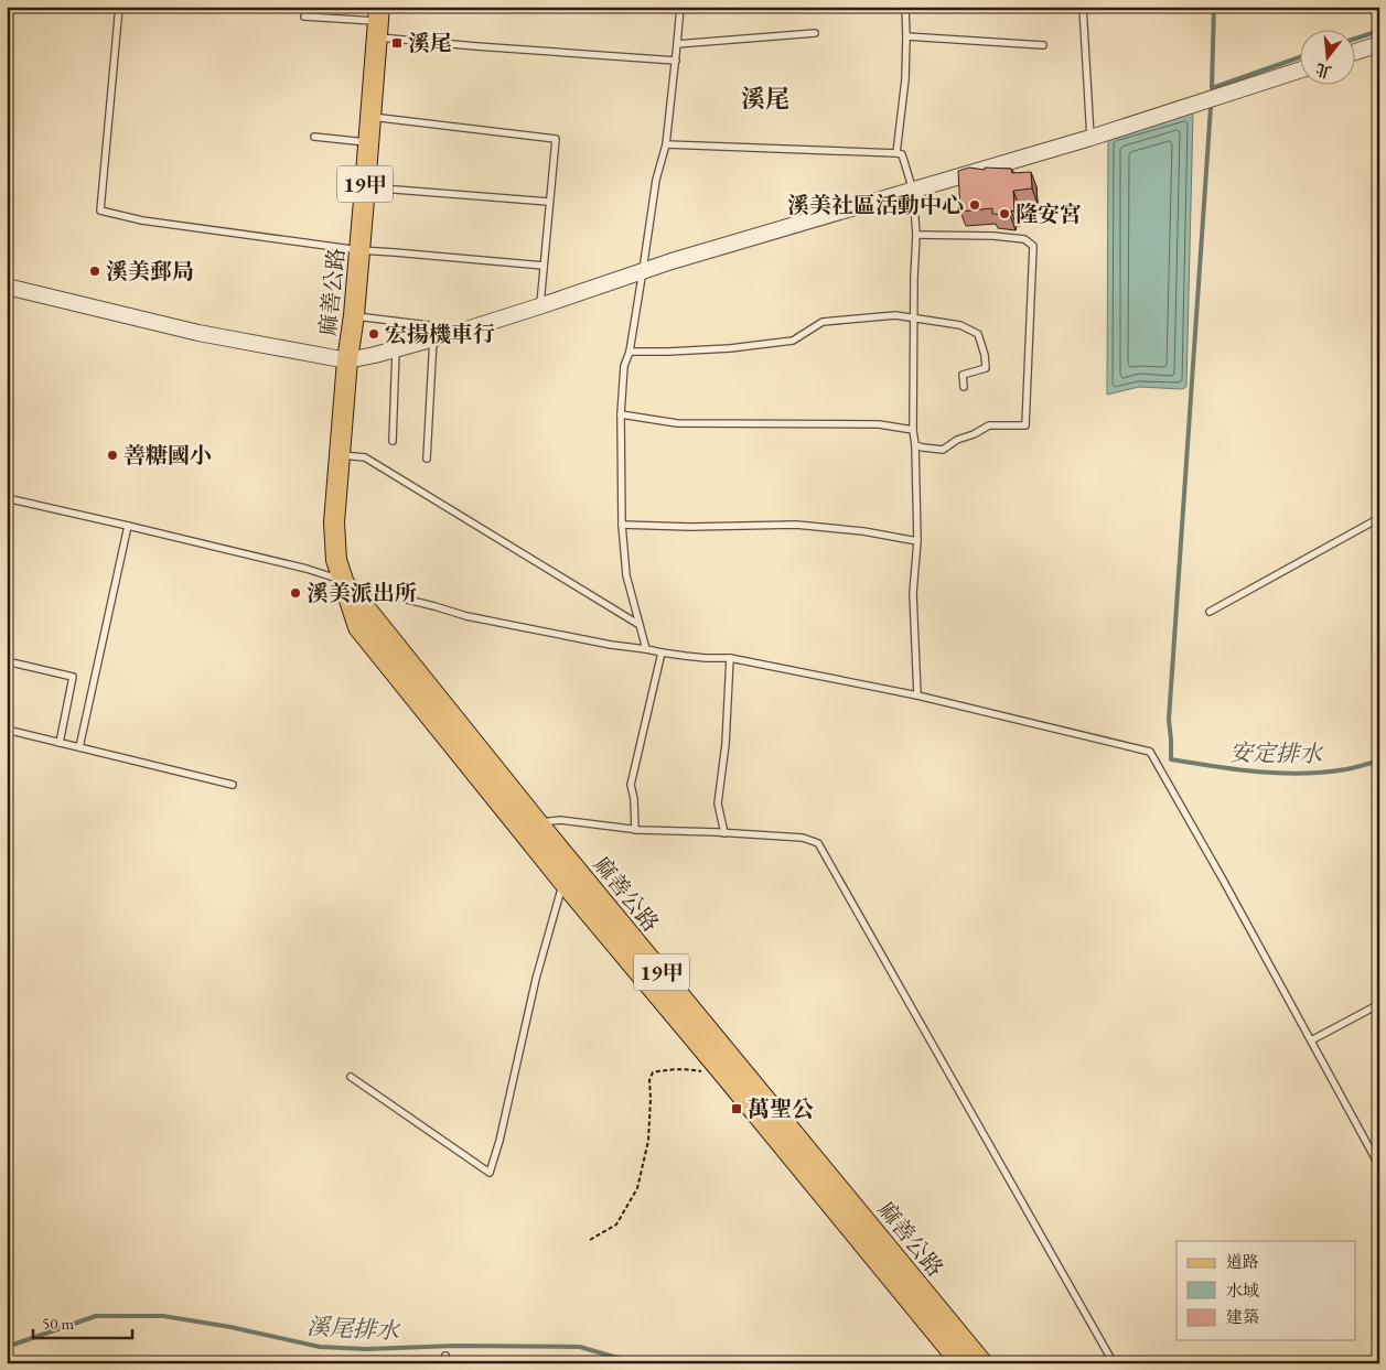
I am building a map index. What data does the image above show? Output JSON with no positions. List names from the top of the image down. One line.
{"streets":{"main road":["19甲","麻善公路"]},"districts":["溪尾"],"water":["安定排水","溪尾排水"],"places":{"transit":["溪尾","萬聖公"],"other":["溪美社區活動中心","隆安宮","溪美郵局","宏揚機車行","善糖國小","溪美派出所"]},"legend":["道路","水域","建築"],"scale_bar":"50 m","north":"bottom"}
